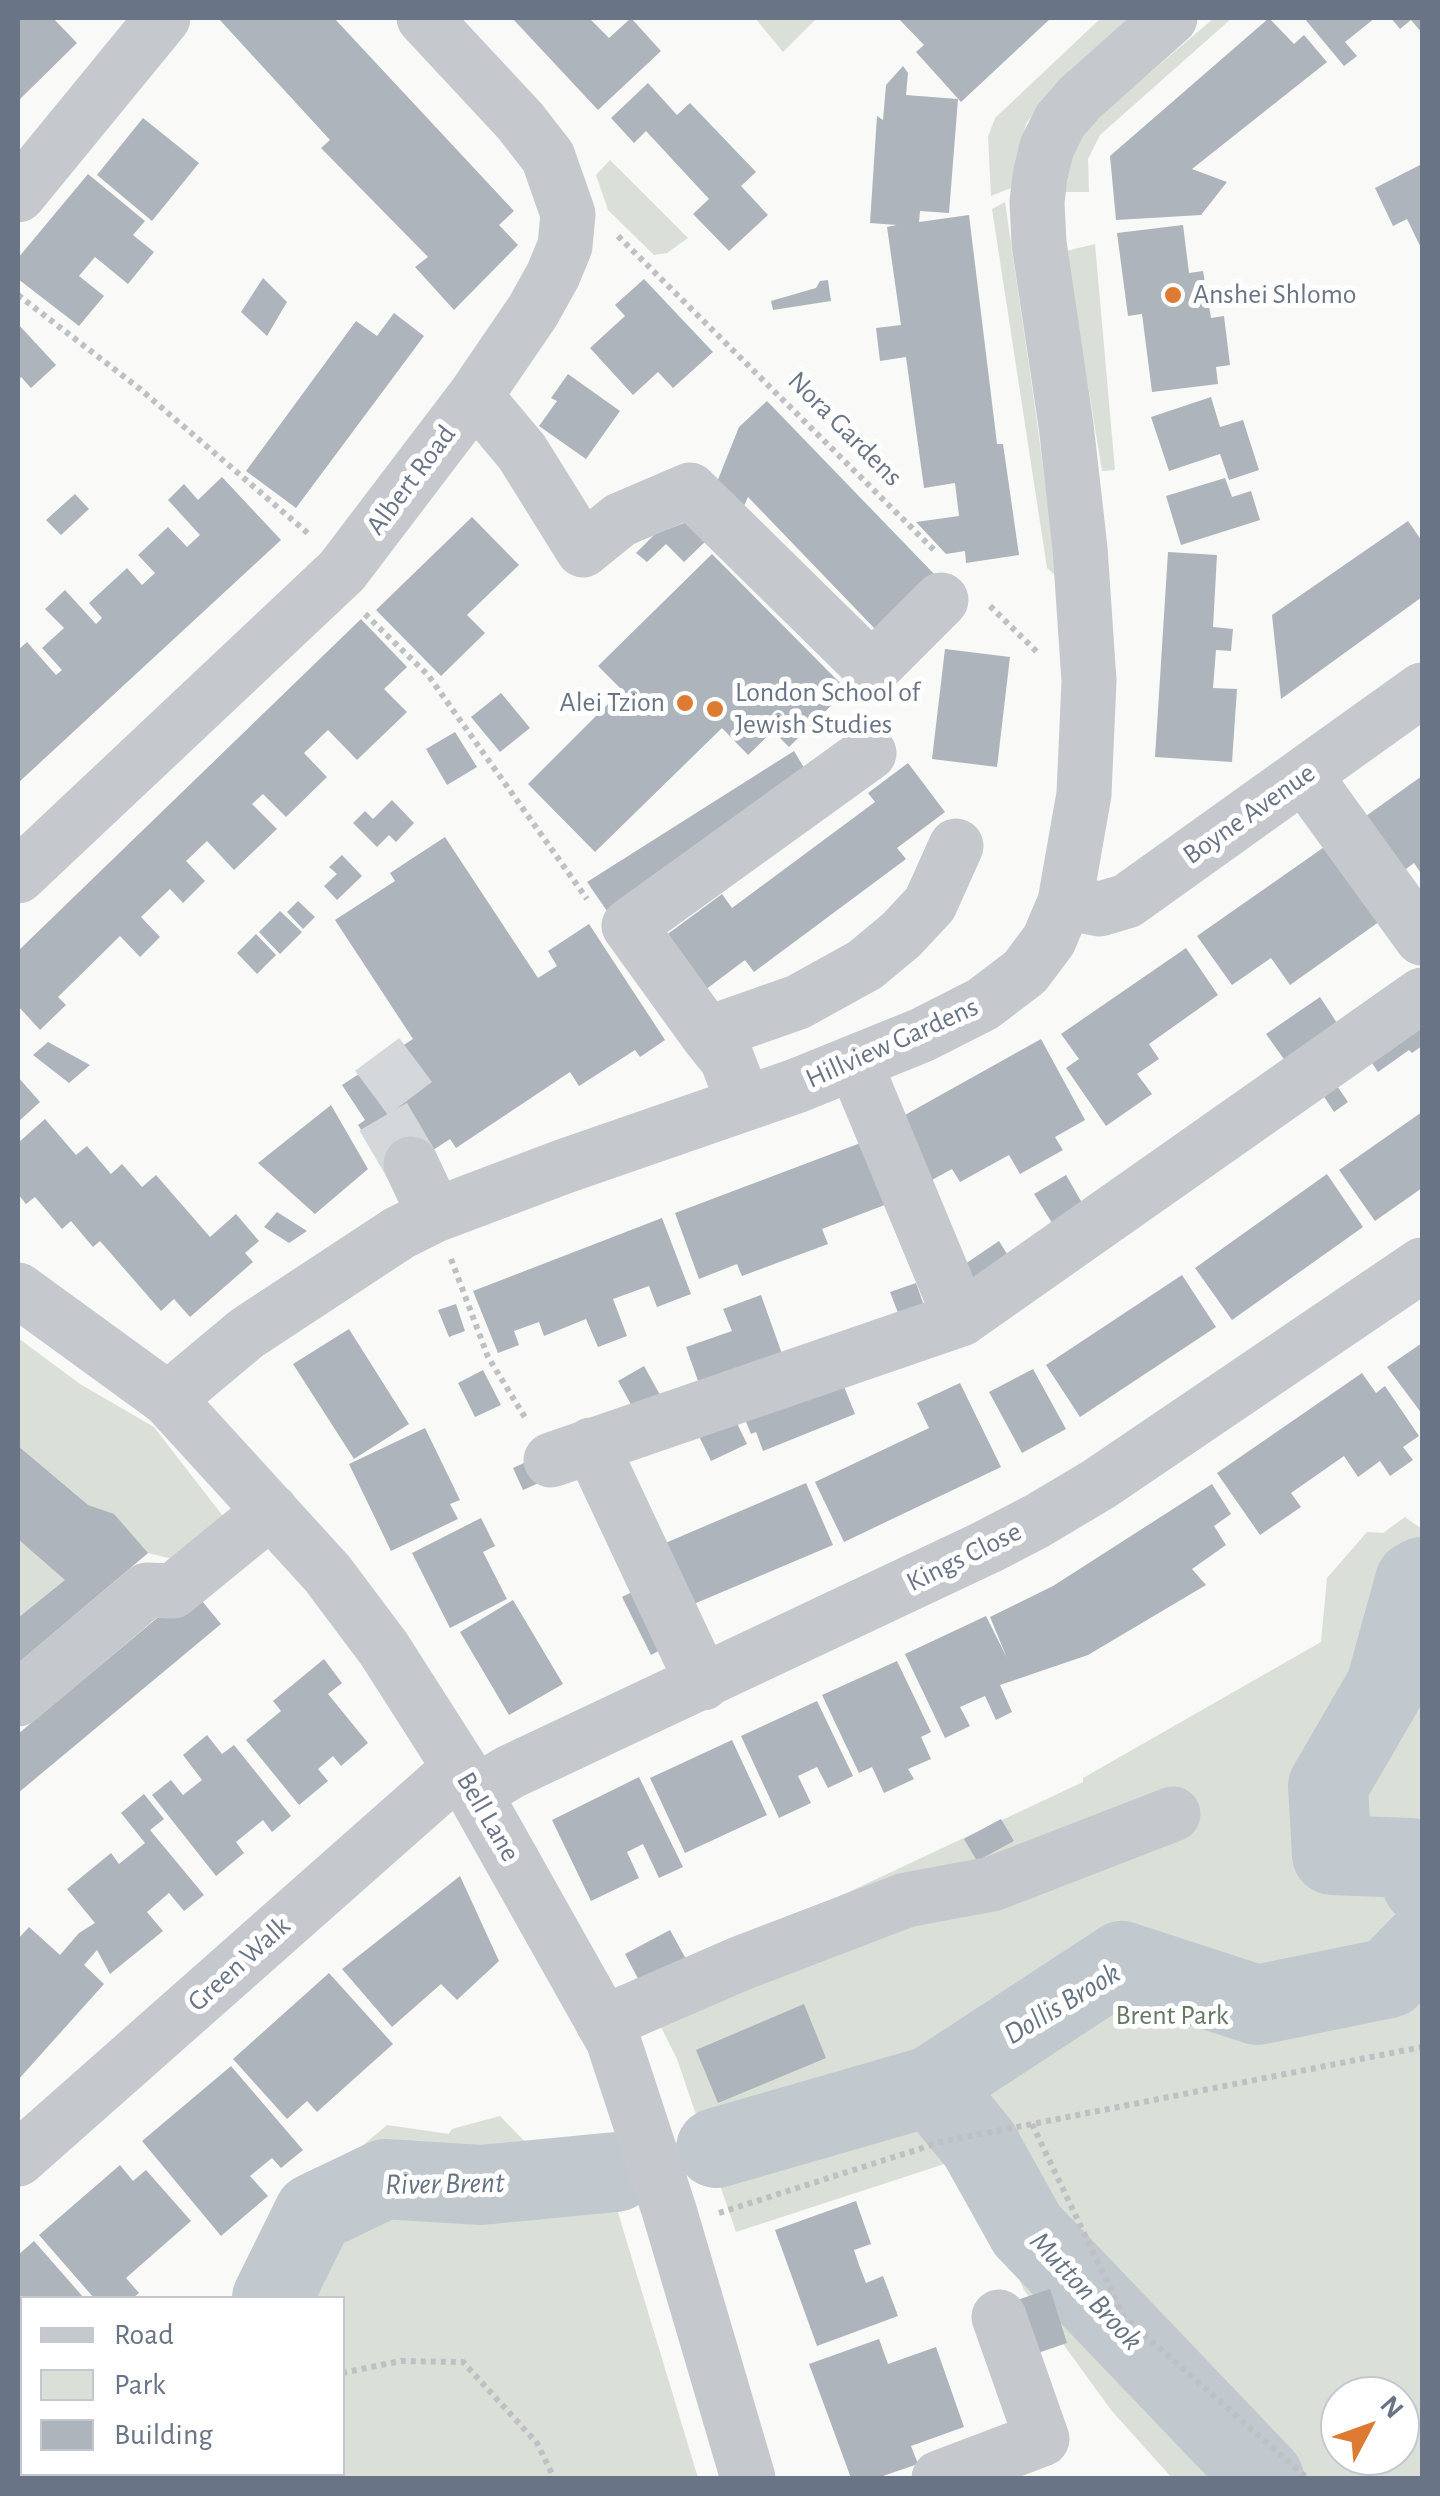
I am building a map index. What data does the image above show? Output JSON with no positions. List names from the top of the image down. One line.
{"streets":{"street":["Albert Road","Boyne Avenue","Hillview Gardens","Kings Close","Bell Lane","Green Walk"],"path":["Nora Gardens"]},"crossings":[["Nora Gardens","Albert Road"],["Nora Gardens","Hillview Gardens"],["Boyne Avenue","Hillview Gardens"],["Hillview Gardens","Bell Lane"],["Kings Close","Bell Lane"],["Kings Close","Green Walk"],["Bell Lane","Green Walk"]],"water":["Dollis Brook","River Brent","Mutton Brook"],"parks":["Brent Park"],"places":["Anshei Shlomo","Alei Tzion","London School of Jewish Studies"],"legend":["Road","Park","Building"],"north":"top right"}
